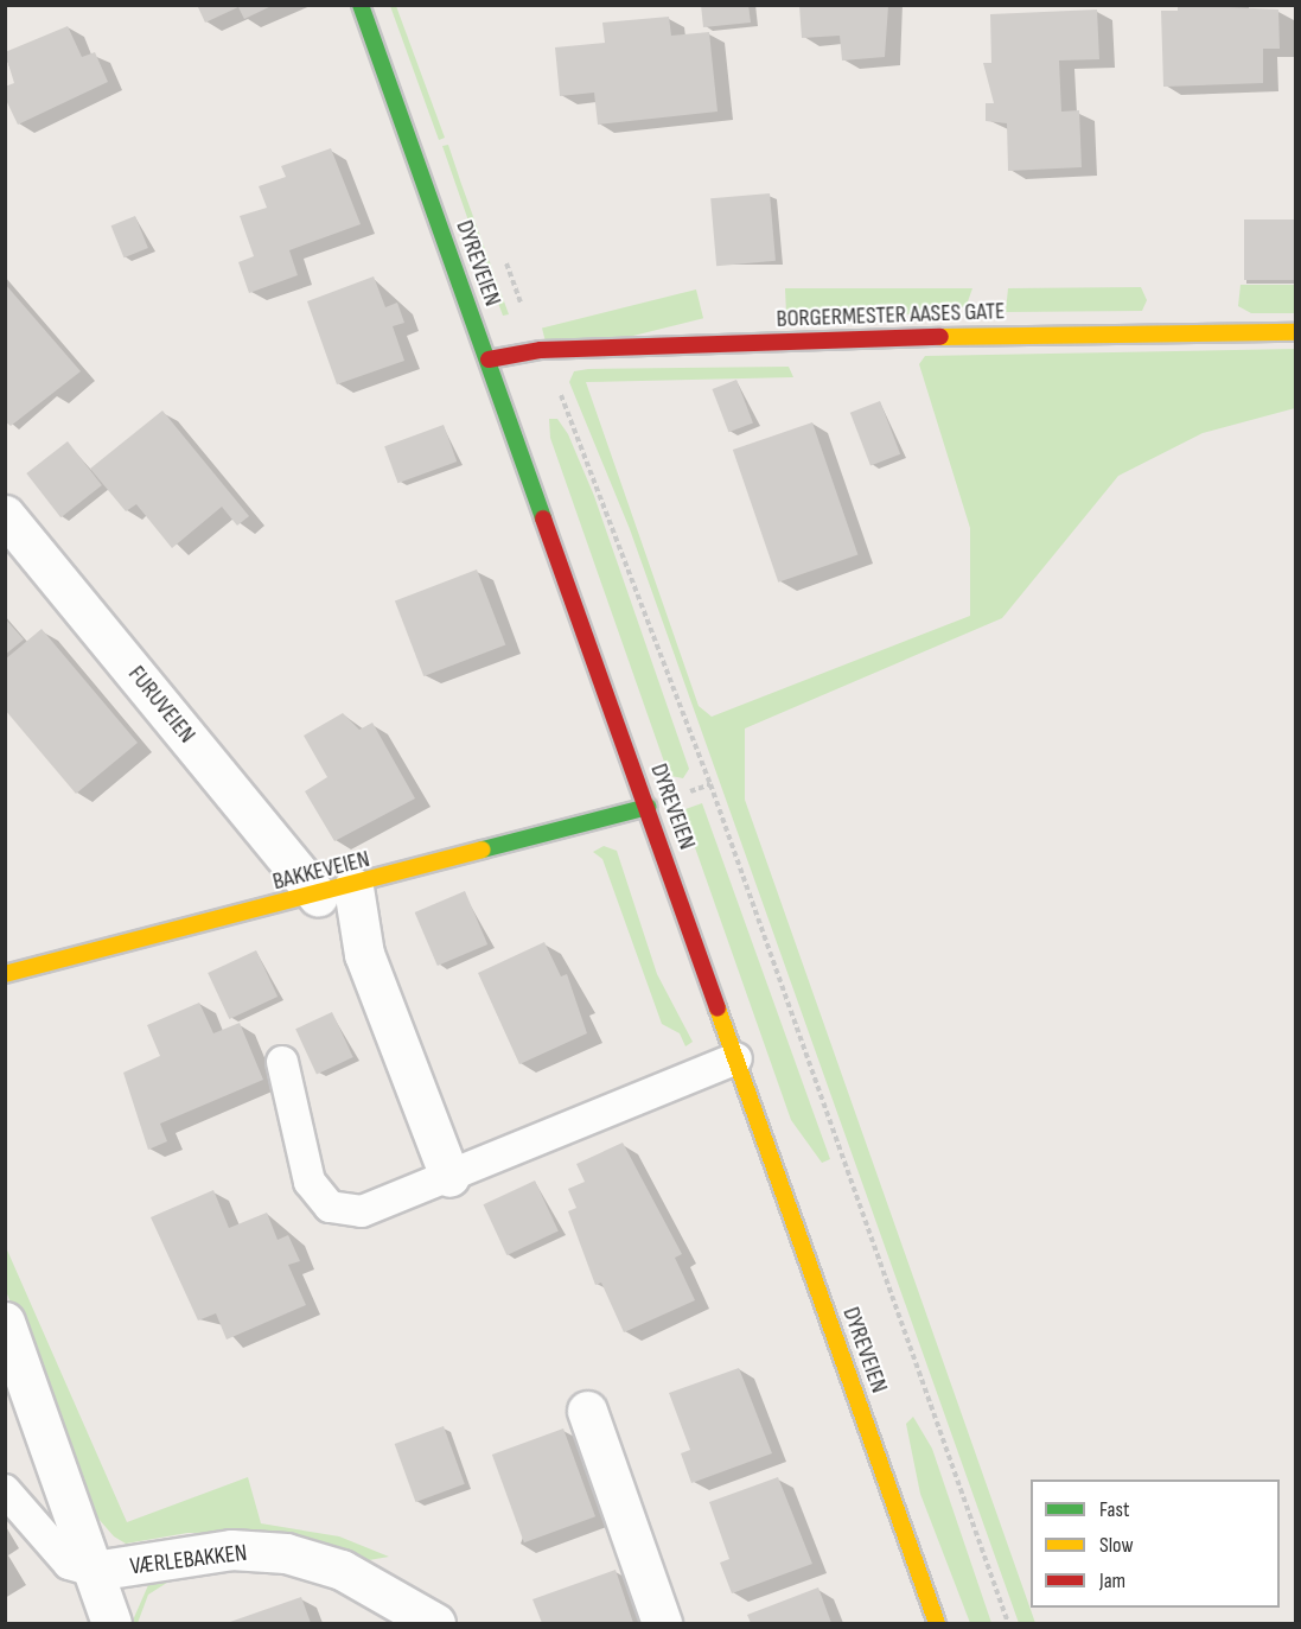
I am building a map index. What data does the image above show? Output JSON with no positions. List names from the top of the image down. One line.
{"streets":{"main road":["DYREVEIEN","BORGERMESTER AASES GATE","BAKKEVEIEN"],"street":["FURUVEIEN","VÆRLEBAKKEN"]},"crossings":[["DYREVEIEN","BORGERMESTER AASES GATE"],["DYREVEIEN","BAKKEVEIEN"],["FURUVEIEN","BAKKEVEIEN"]],"legend":["Fast","Slow","Jam"]}
